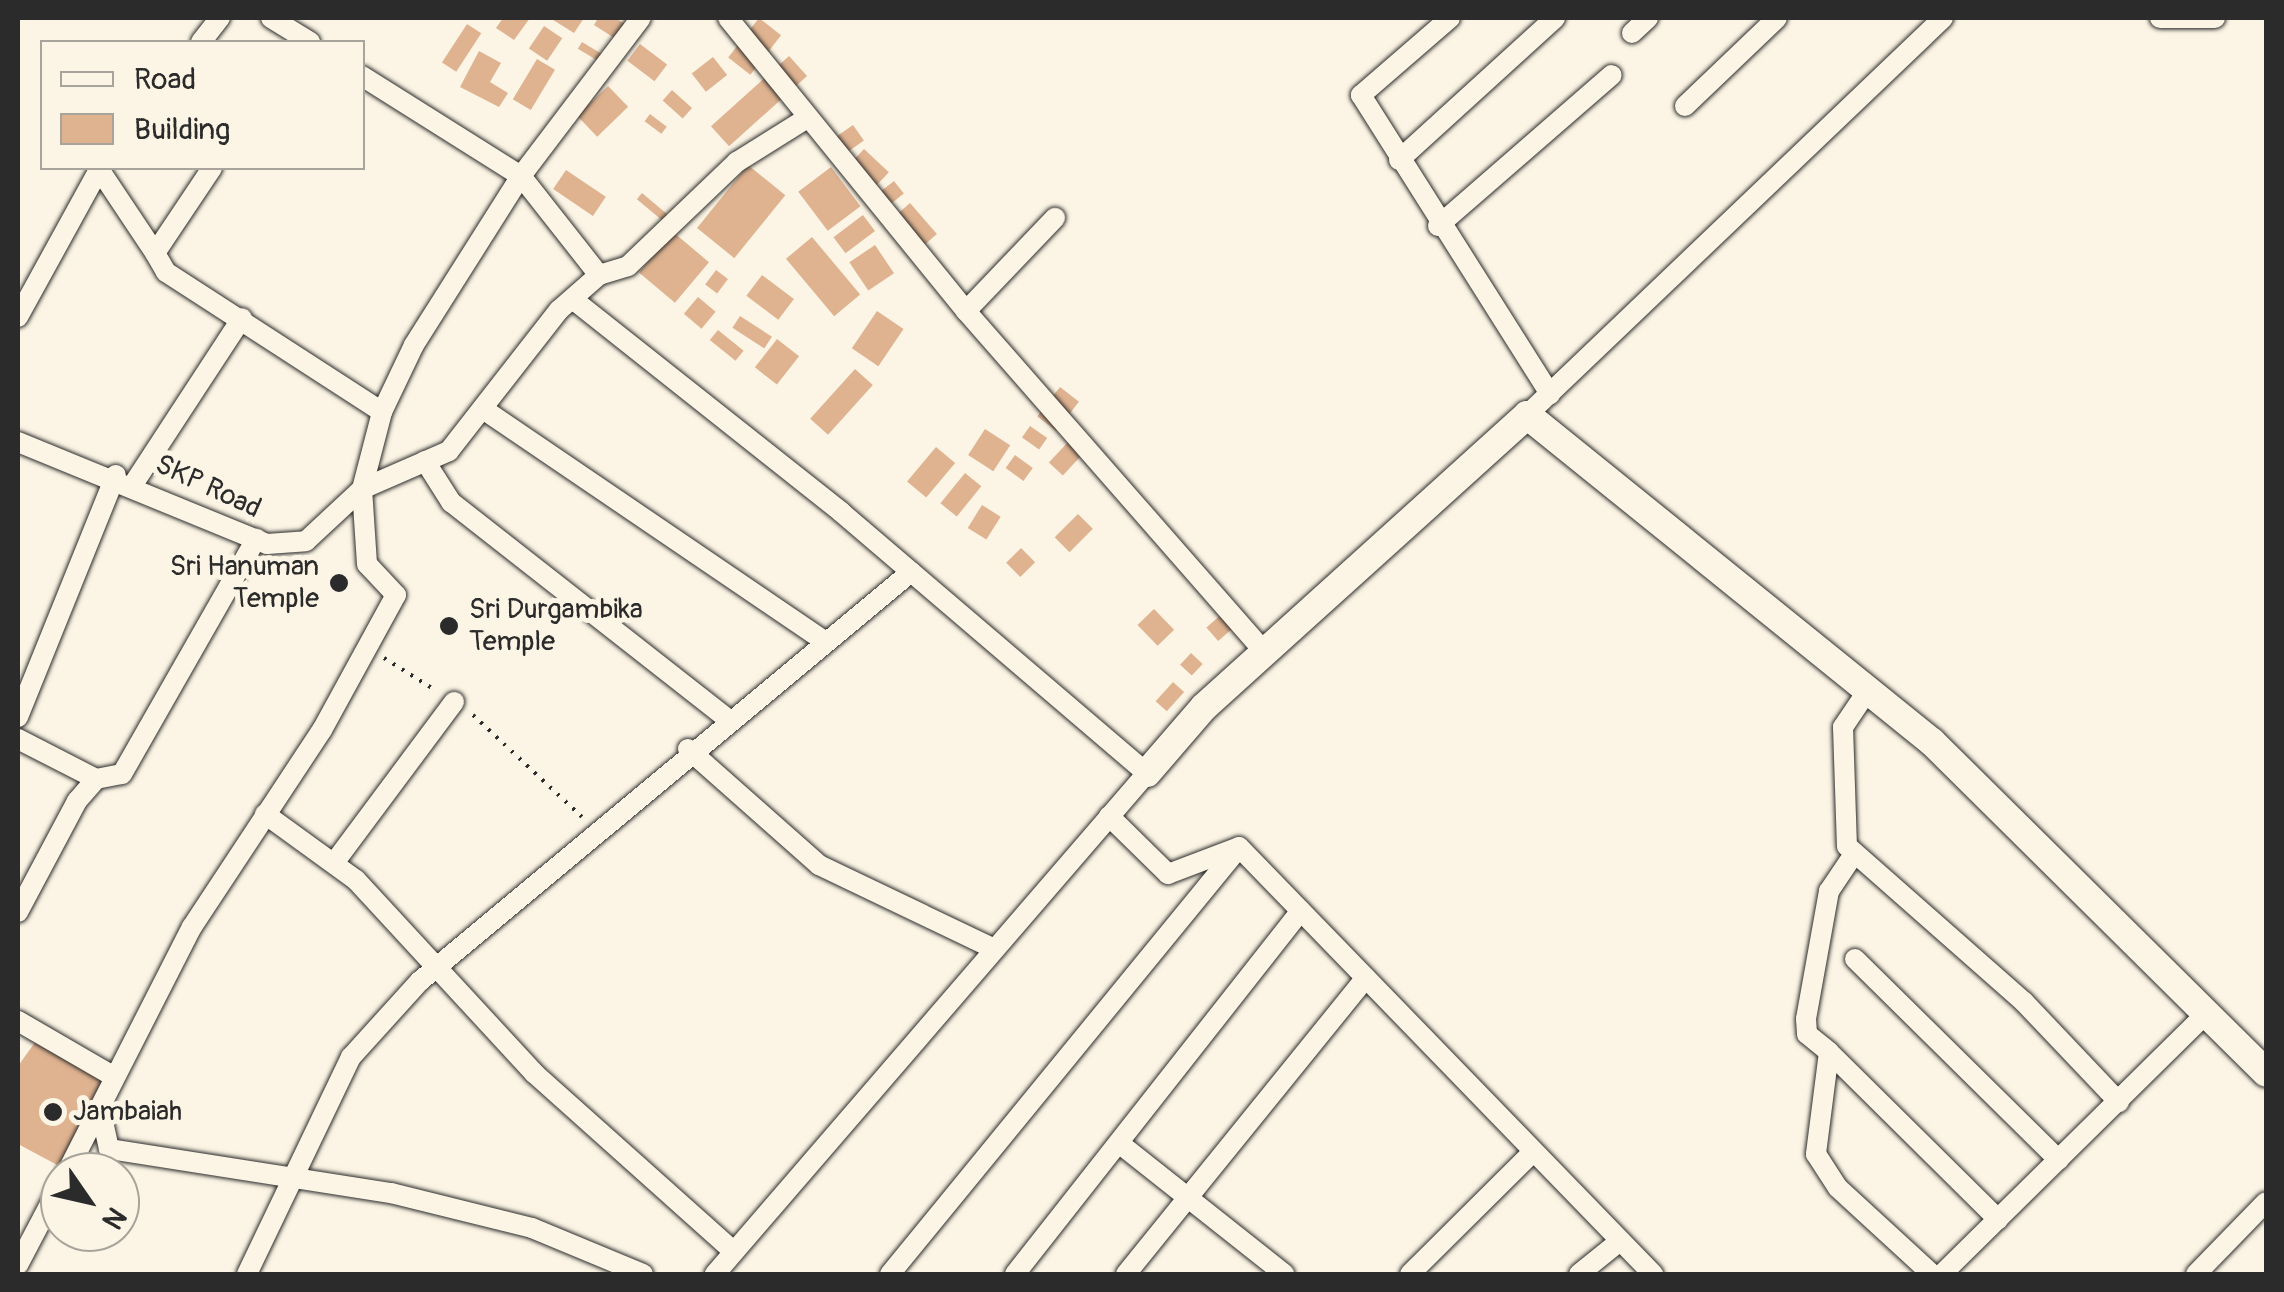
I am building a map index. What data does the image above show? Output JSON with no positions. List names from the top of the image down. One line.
{"streets":{"street":["SKP Road"]},"places":["Sri Hanuman Temple","Sri Durgambika Temple","Jambaiah"],"legend":["Road","Building"],"north":"bottom right"}
